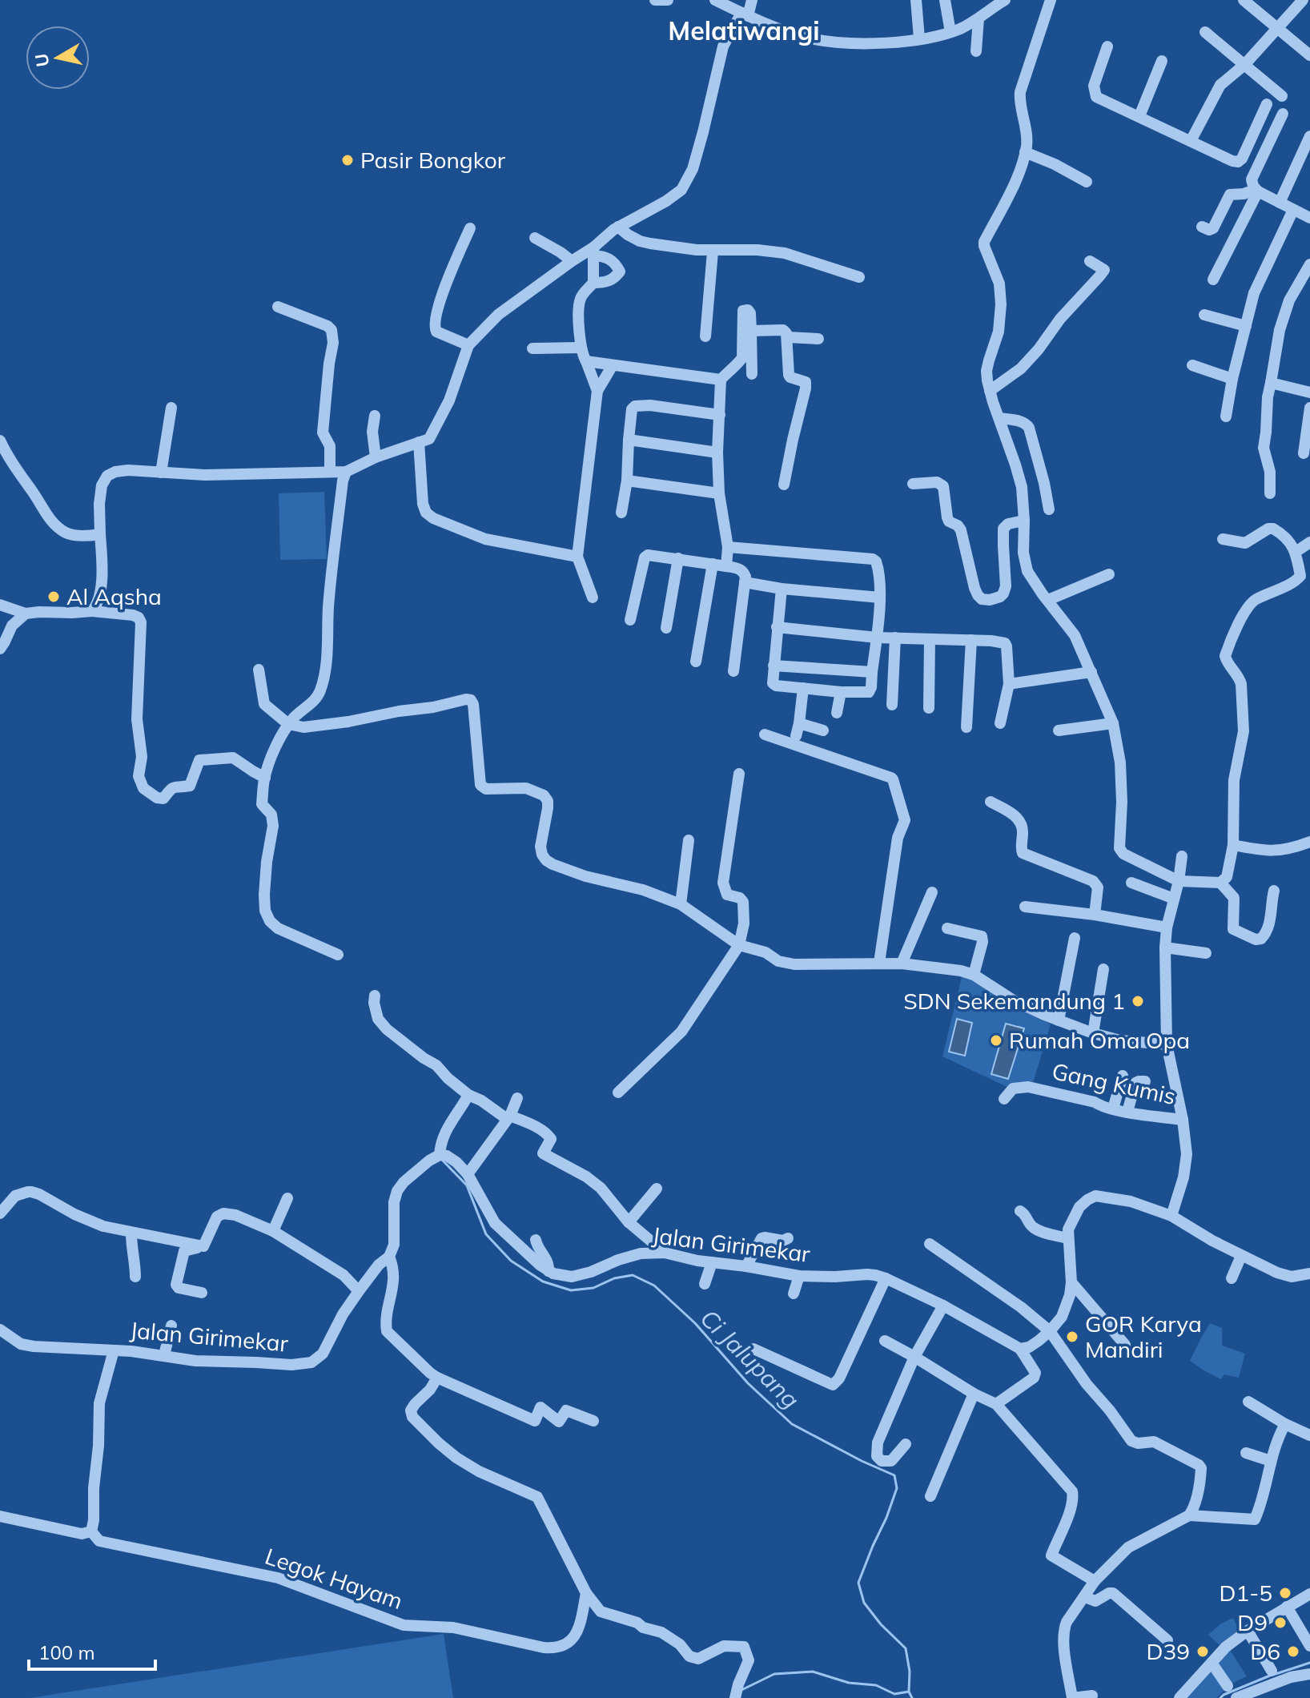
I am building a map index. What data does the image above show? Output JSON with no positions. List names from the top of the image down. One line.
{"streets":{"street":["Gang Kumis","Jalan Girimekar","Legok Hayam"]},"districts":["Melatiwangi"],"water":["Ci Jalupang"],"places":["Pasir Bongkor","Al Aqsha","SDN Sekemandung 1","Rumah Oma Opa","GOR Karya Mandiri","D1-5","D9","D39","D6"],"scale_bar":"100 m","north":"left"}
